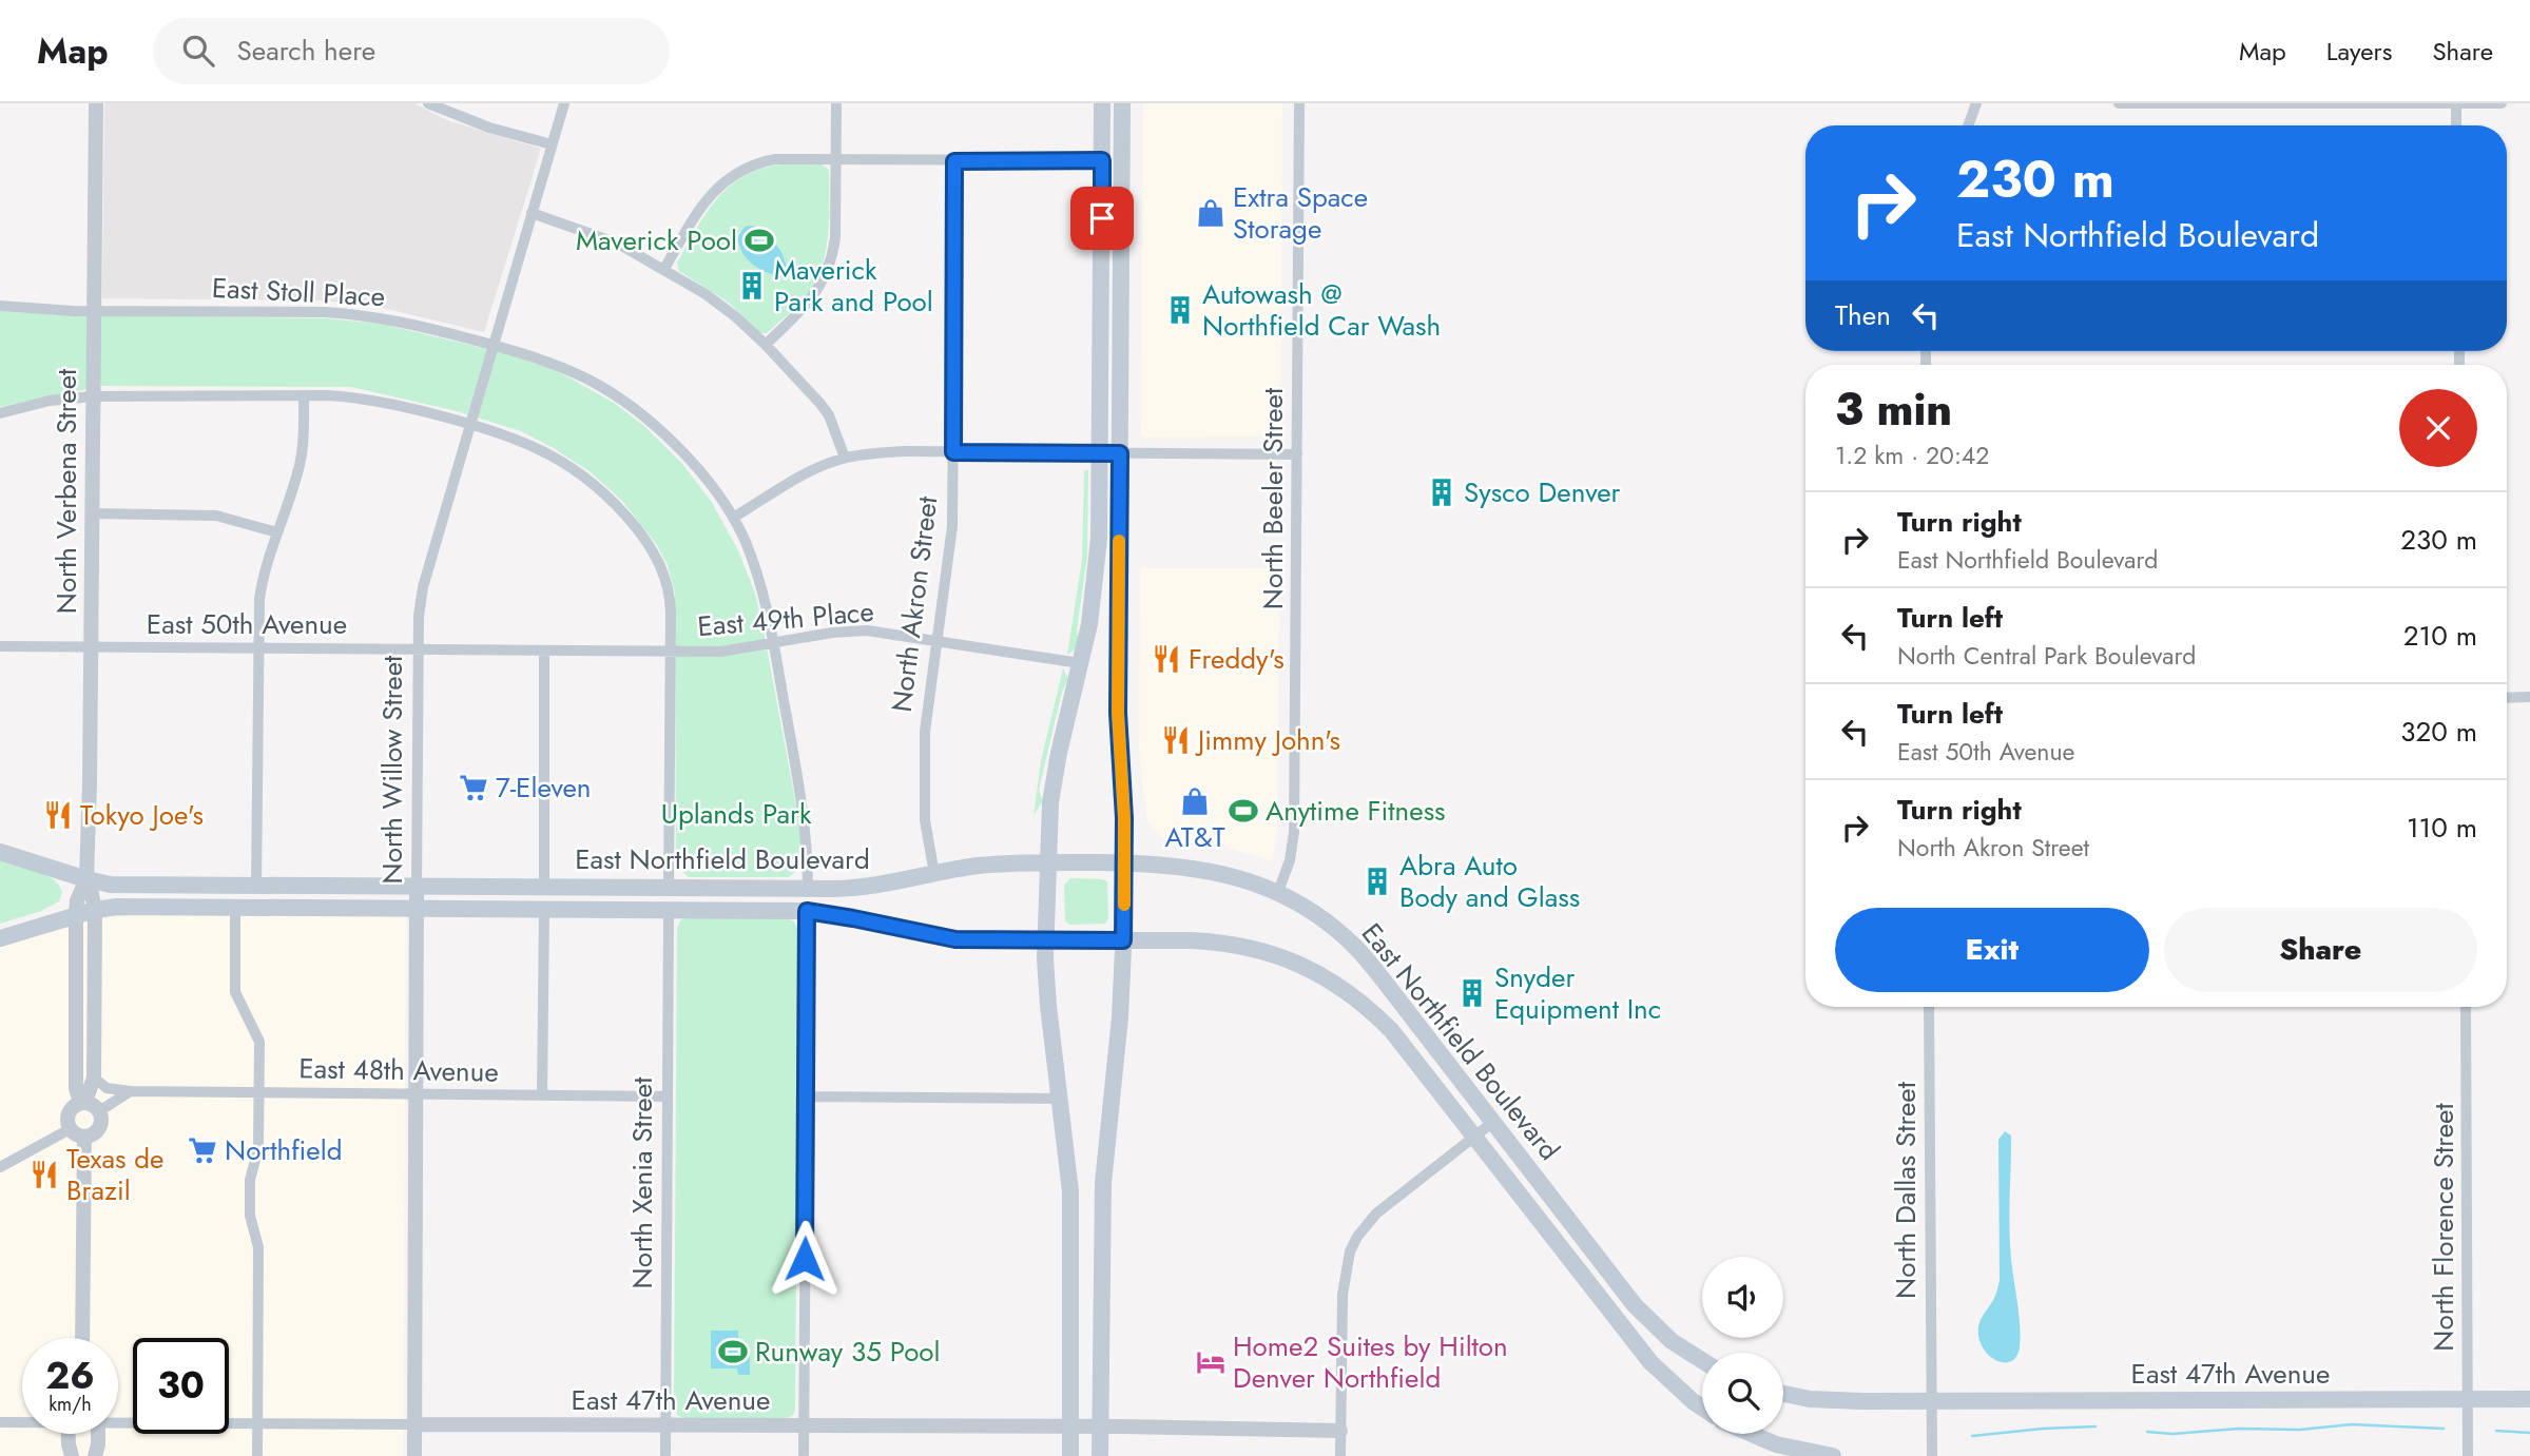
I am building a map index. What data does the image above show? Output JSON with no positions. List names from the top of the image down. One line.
{"streets":{"main road":["East Northfield Boulevard","East 47th Avenue"],"street":["East Stoll Place","North Verbena Street","North Beeler Street","North Akron Street","East 49th Place","East 50th Avenue","North Willow Street","East 48th Avenue","North Xenia Street","North Dallas Street","North Florence Street"]},"crossings":[["East Stoll Place","North Verbena Street"],["East Stoll Place","East 49th Place"],["East Stoll Place","North Willow Street"],["East Stoll Place","East Northfield Boulevard"],["North Verbena Street","East 50th Avenue"],["North Verbena Street","East Northfield Boulevard"],["North Verbena Street","East 48th Avenue"],["North Beeler Street","East Northfield Boulevard"],["North Akron Street","East 49th Place"],["North Akron Street","East Northfield Boulevard"],["East 49th Place","East 50th Avenue"],["East 50th Avenue","North Willow Street"],["North Willow Street","East Northfield Boulevard"],["North Willow Street","East 48th Avenue"],["North Willow Street","East 47th Avenue"],["East Northfield Boulevard","North Xenia Street"],["East 48th Avenue","North Xenia Street"],["North Xenia Street","East 47th Avenue"],["North Dallas Street","East 47th Avenue"],["North Florence Street","East 47th Avenue"]],"parks":["Uplands Park"],"places":{"shop":["Extra Space Storage","AT&T"],"sports":["Maverick Pool","Anytime Fitness","Runway 35 Pool"],"building":["Maverick Park and Pool","Autowash @ Northfield Car Wash","Sysco Denver","Abra Auto Body and Glass","Snyder Equipment Inc"],"restaurant":["Freddy's","Jimmy John's","Tokyo Joe's","Texas de Brazil"],"supermarket":["7-Eleven","Northfield"],"hotel":["Home2 Suites by Hilton Denver Northfield"]},"page":{"header":"Map","search":"Search here","nav":["Map","Layers","Share"],"turn":["230 m","East Northfield Boulevard"],"then":"Then","heading":["3 min","1.2 km · 20:42"],"list":[{"name":"Turn right","note":"East Northfield Boulevard","value":"230 m"},{"name":"Turn left","note":"North Central Park Boulevard","value":"210 m"},{"name":"Turn left","note":"East 50th Avenue","value":"320 m"},{"name":"Turn right","note":"North Akron Street","value":"110 m"}],"buttons":["Exit","Share"],"speed":"26 km/h","limit":"30"}}
